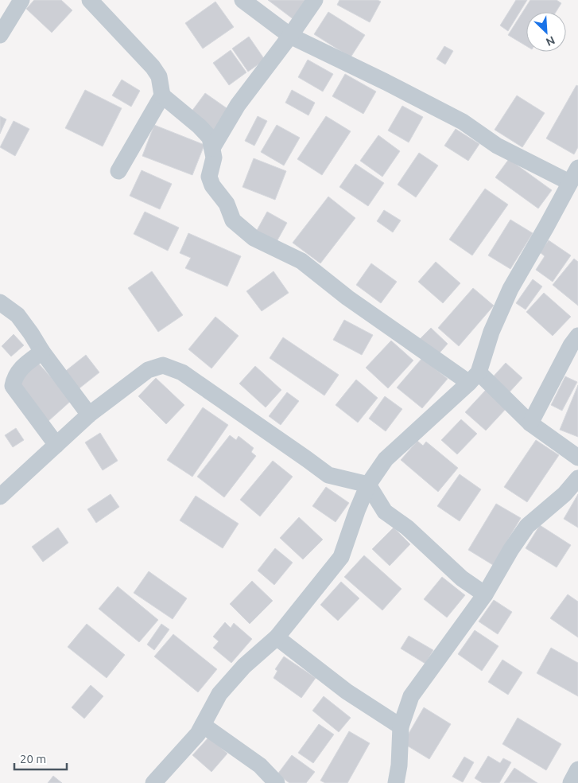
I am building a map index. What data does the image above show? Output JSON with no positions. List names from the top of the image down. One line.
{"scale_bar":"20 m","north":"bottom right"}
